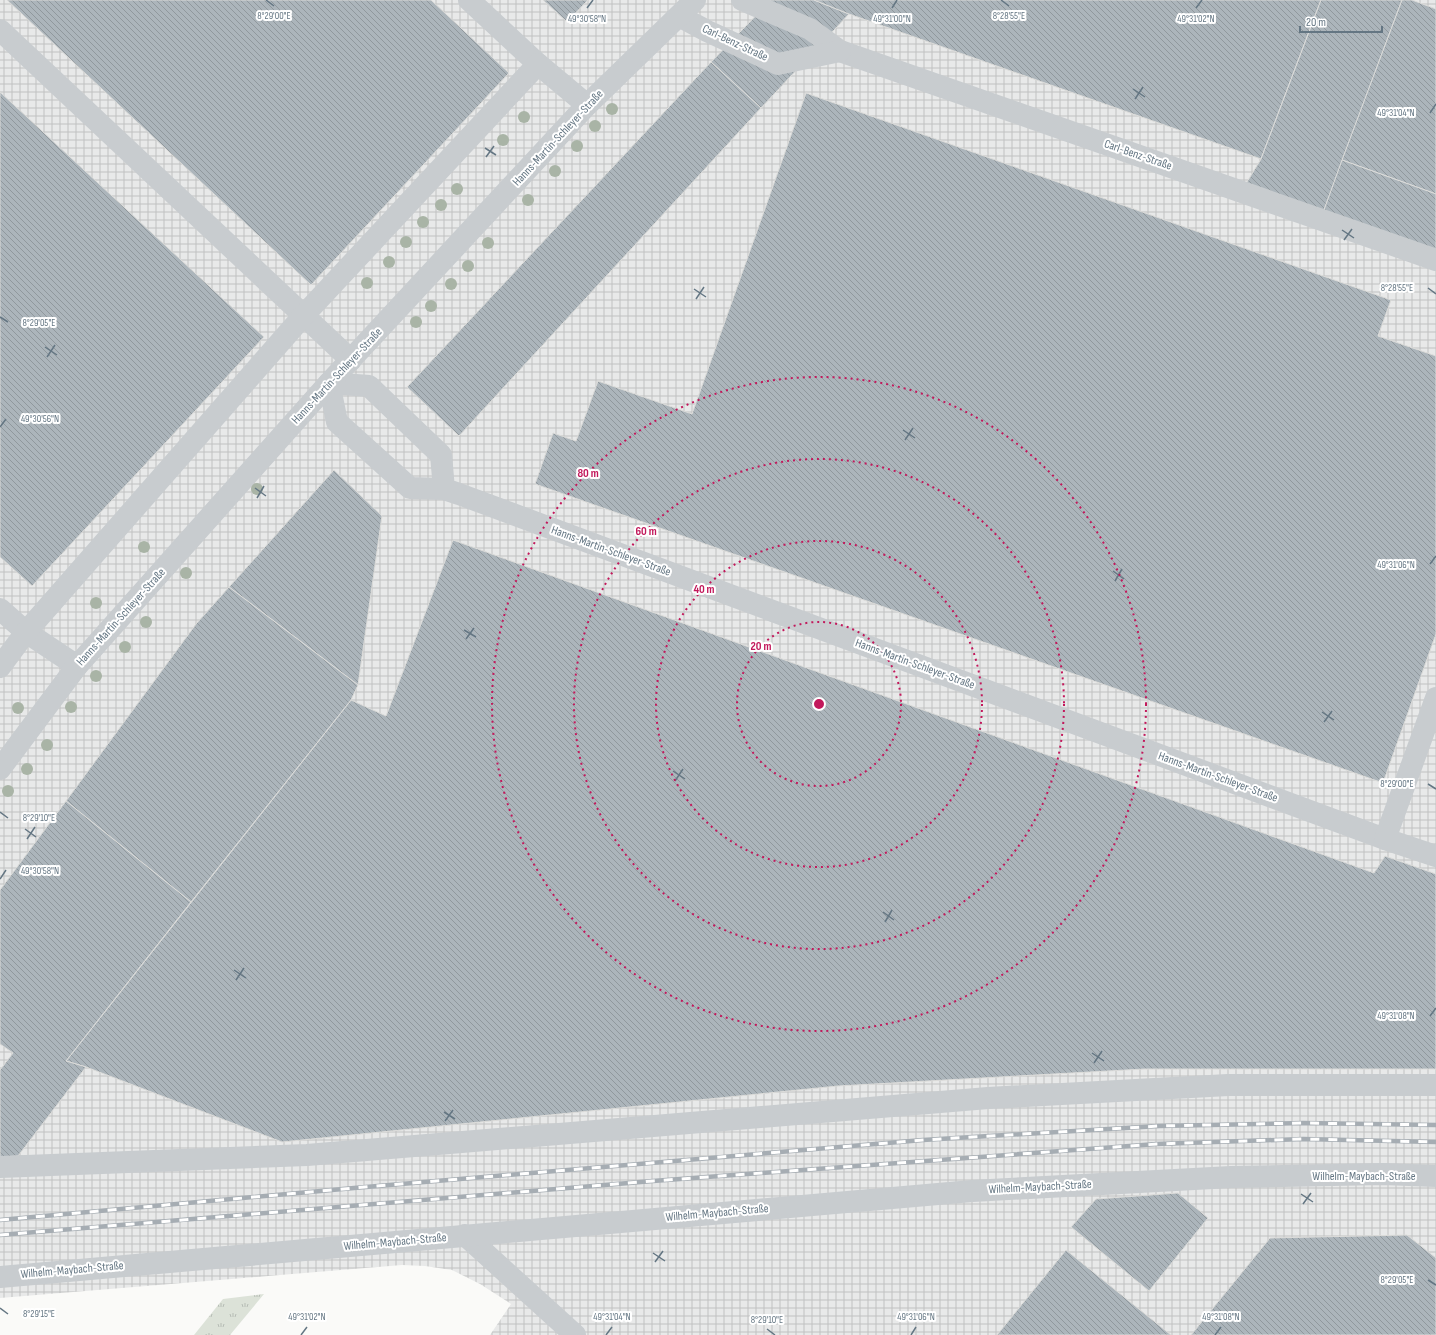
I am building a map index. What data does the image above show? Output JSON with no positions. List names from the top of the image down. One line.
{"streets":{"street":["Carl-Benz-Straße","Hanns-Martin-Schleyer-Straße","Wilhelm-Maybach-Straße"]},"crossings":[["Carl-Benz-Straße","Hanns-Martin-Schleyer-Straße"]],"scale_bar":"20 m","coordinates":["8°29'00\"E","8°28'55\"E","49°30'58\"N","49°31'00\"N","49°31'02\"N","49°31'04\"N","8°29'05\"E","49°30'56\"N","49°31'06\"N","8°29'10\"E","49°31'08\"N","8°29'15\"E"],"rings":["80 m","60 m","40 m","20 m"]}
